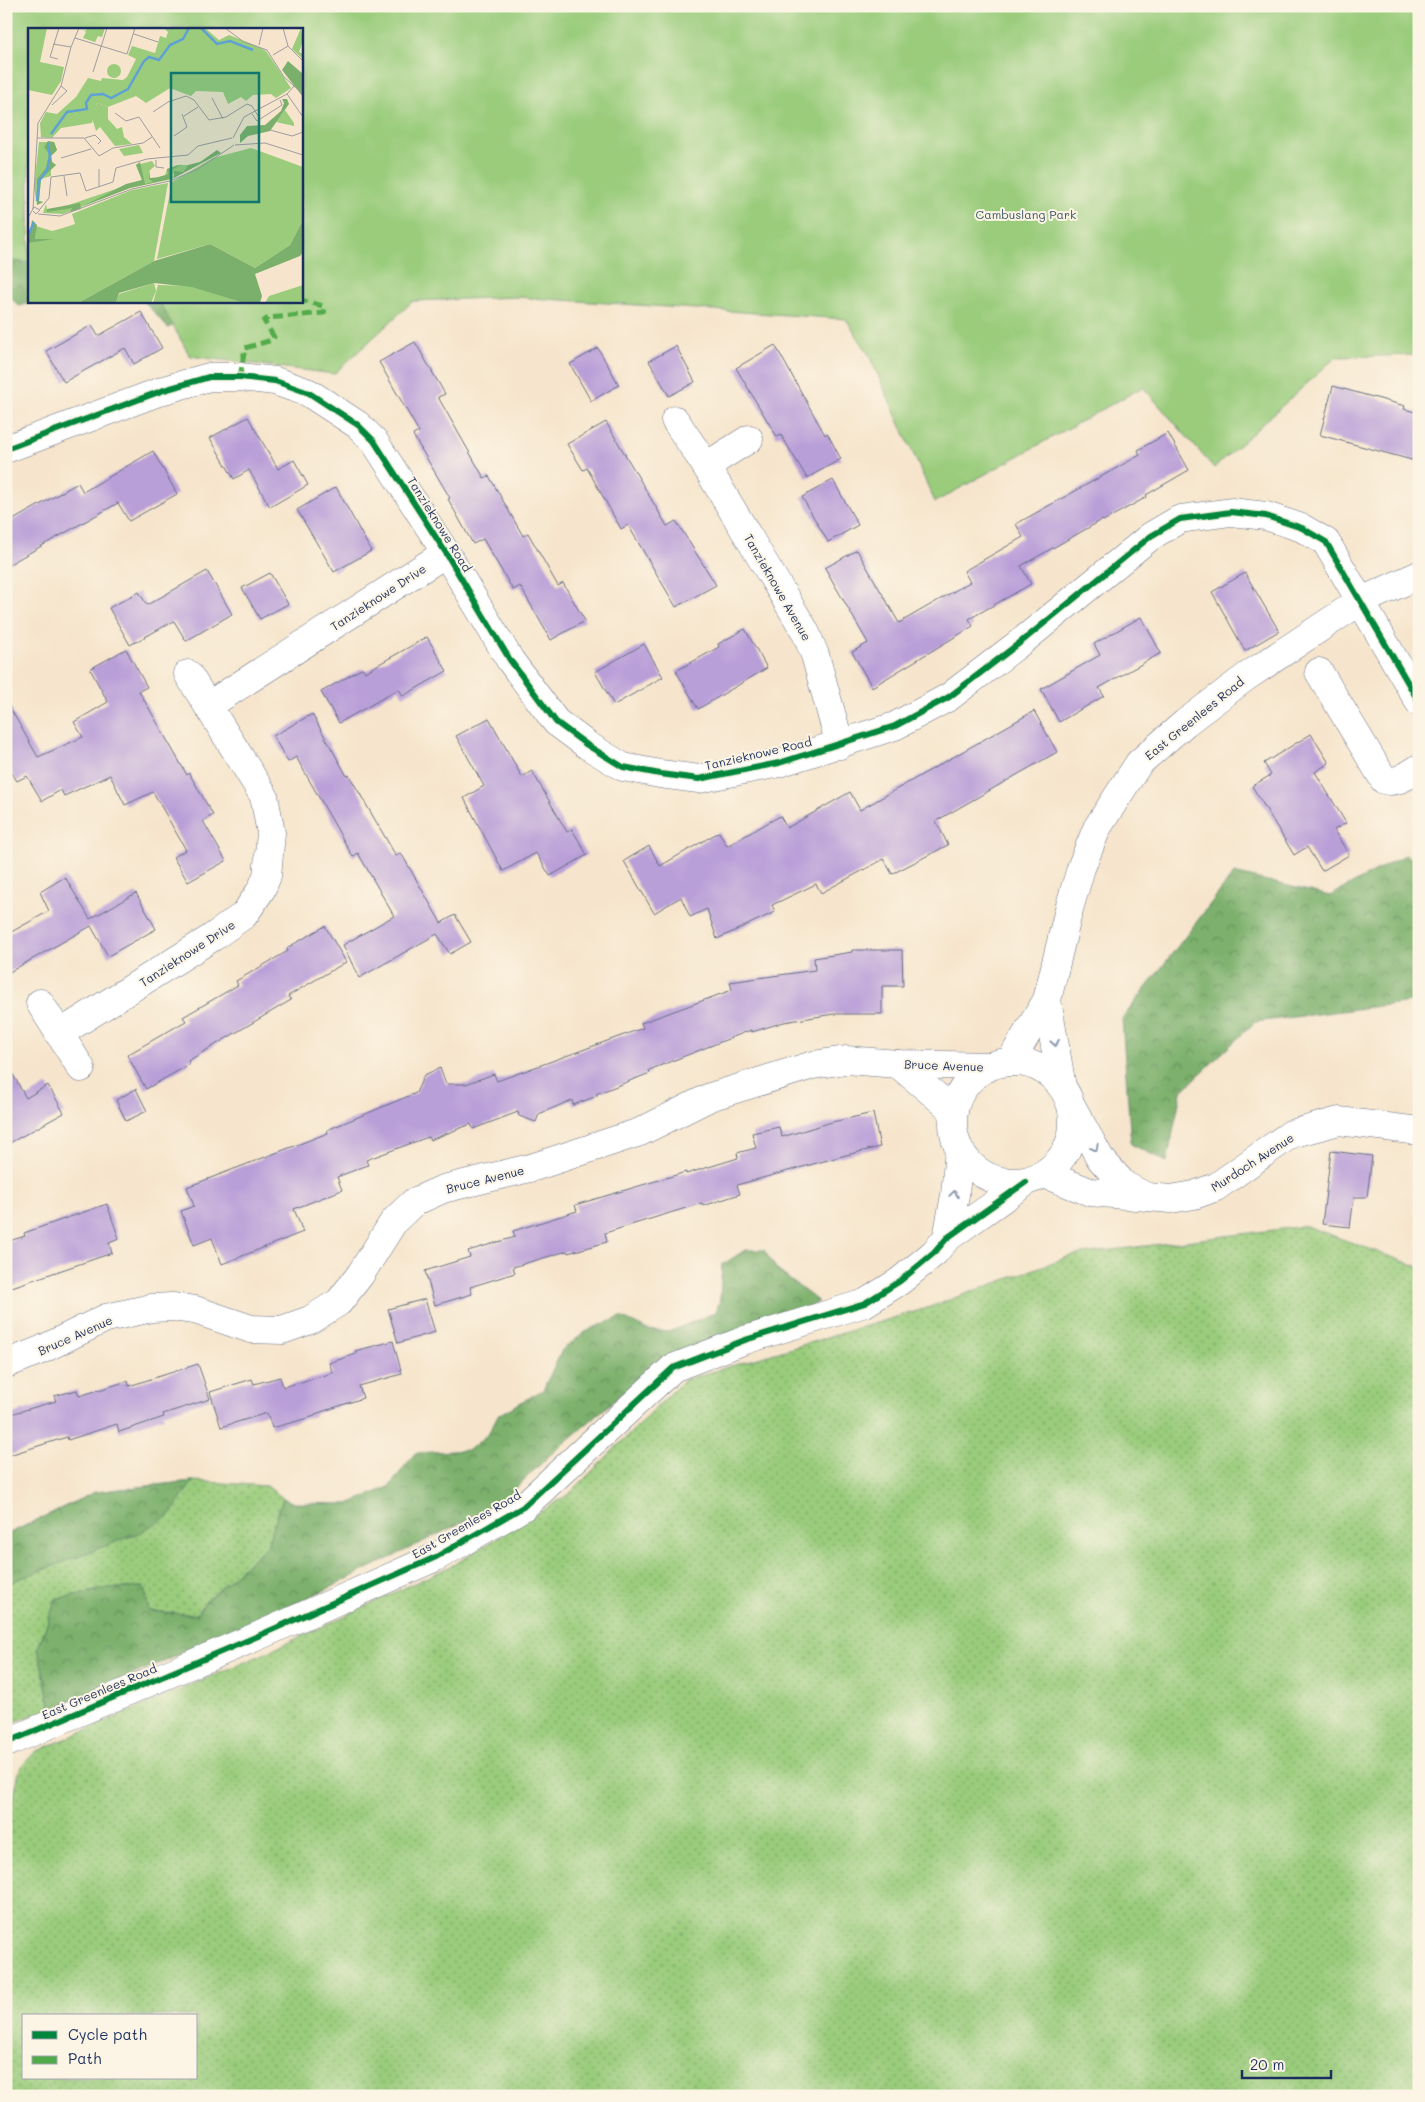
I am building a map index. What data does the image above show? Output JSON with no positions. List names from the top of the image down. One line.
{"streets":{"street":["Tanzieknowe Road","Tanzieknowe Avenue","Tanzieknowe Drive","East Greenlees Road","Bruce Avenue","Murdoch Avenue"]},"crossings":[["Tanzieknowe Road","Tanzieknowe Avenue"],["Tanzieknowe Road","Tanzieknowe Drive"],["Tanzieknowe Road","East Greenlees Road"],["East Greenlees Road","Bruce Avenue"],["East Greenlees Road","Murdoch Avenue"],["Bruce Avenue","Murdoch Avenue"]],"parks":["Cambuslang Park"],"legend":["Cycle path","Path"],"scale_bar":"20 m"}
